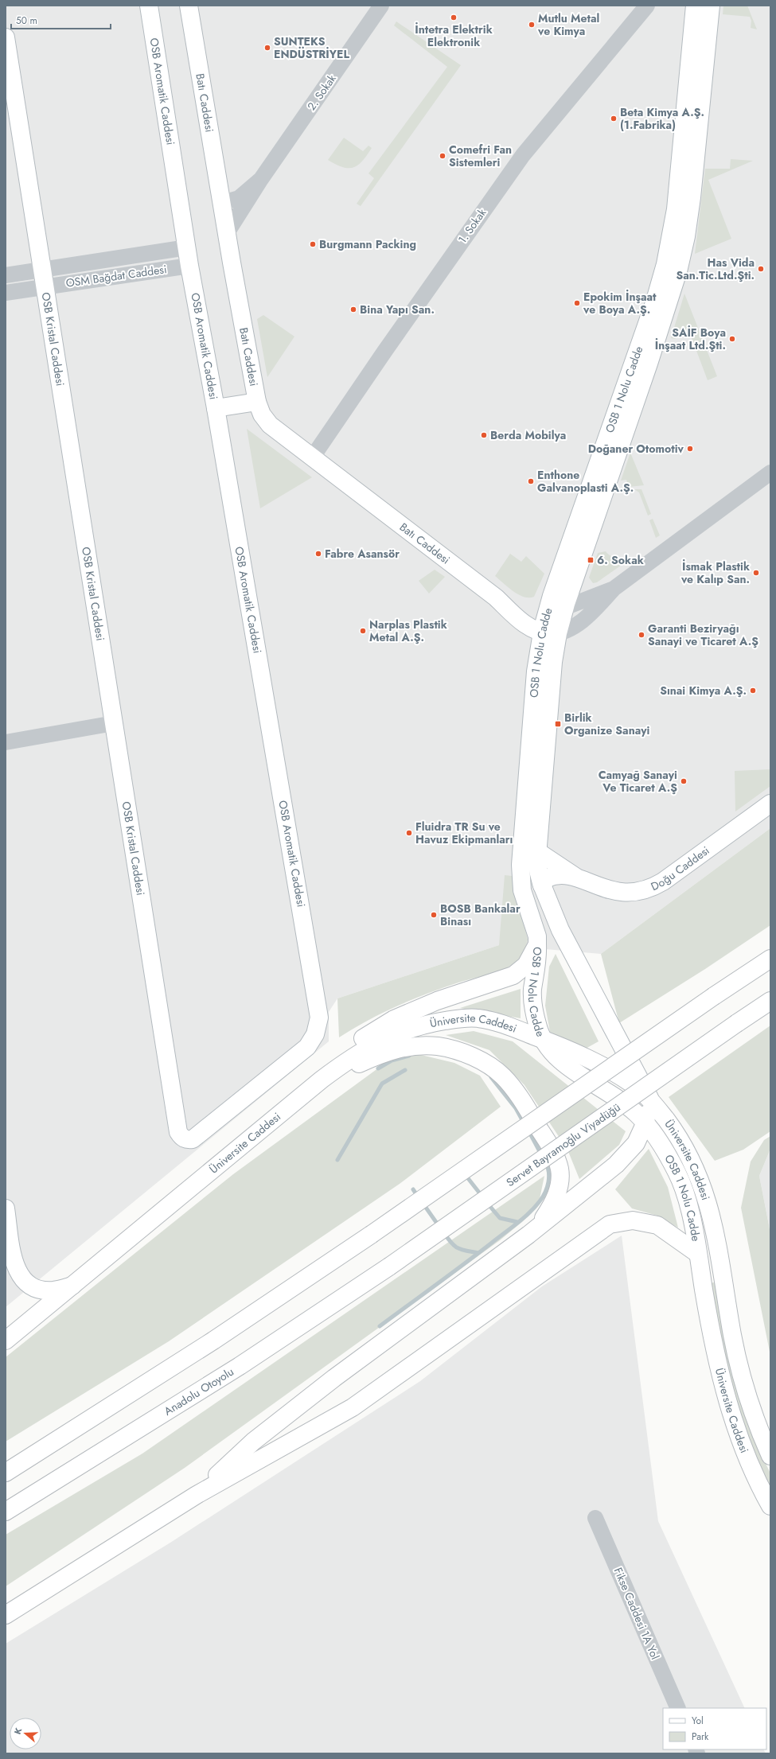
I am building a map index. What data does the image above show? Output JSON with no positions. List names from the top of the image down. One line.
{"streets":{"main road":["OSB Aromatik Caddesi","Batı Caddesi","OSB Kristal Caddesi","OSB 1 Nolu Cadde","Doğu Caddesi","Üniversite Caddesi","Servet Bayramoğlu Viyadüğü","Anadolu Otoyolu"],"street":["2. Sokak","1. Sokak","OSM Bağdat Caddesi","Fikse Caddesi 1A Yol"]},"crossings":[["OSB Aromatik Caddesi","OSM Bağdat Caddesi"],["OSB Aromatik Caddesi","OSB Kristal Caddesi"],["2. Sokak","Batı Caddesi"],["Batı Caddesi","1. Sokak"],["Batı Caddesi","OSB 1 Nolu Cadde"],["OSM Bağdat Caddesi","OSB Kristal Caddesi"],["OSB 1 Nolu Cadde","Doğu Caddesi"],["OSB 1 Nolu Cadde","Üniversite Caddesi"],["Servet Bayramoğlu Viyadüğü","Anadolu Otoyolu"]],"places":{"other":["İntetra Elektrik Elektronik","Mutlu Metal ve Kimya","SUNTEKS ENDÜSTRİYEL","Beta Kimya A.Ş. (1.Fabrika)","Comefri Fan Sistemleri","Burgmann Packing","Has Vida San.Tic.Ltd.Şti.","Epokim İnşaat ve Boya A.Ş.","Bina Yapı San.","SAİF Boya İnşaat Ltd.Şti.","Berda Mobilya","Doğaner Otomotiv","Enthone Galvanoplasti A.Ş.","Fabre Asansör","İsmak Plastik ve Kalıp San.","Narplas Plastik Metal A.Ş.","Garanti Beziryağı Sanayi ve Ticaret A.Ş","Sınai Kimya A.Ş.","Camyağ Sanayi Ve Ticaret A.Ş","Fluidra TR Su ve Havuz Ekipmanları","BOSB Bankalar Binası"],"transit":["6. Sokak","Birlik Organize Sanayi"]},"legend":["Yol","Park"],"scale_bar":"50 m","north":"left"}
